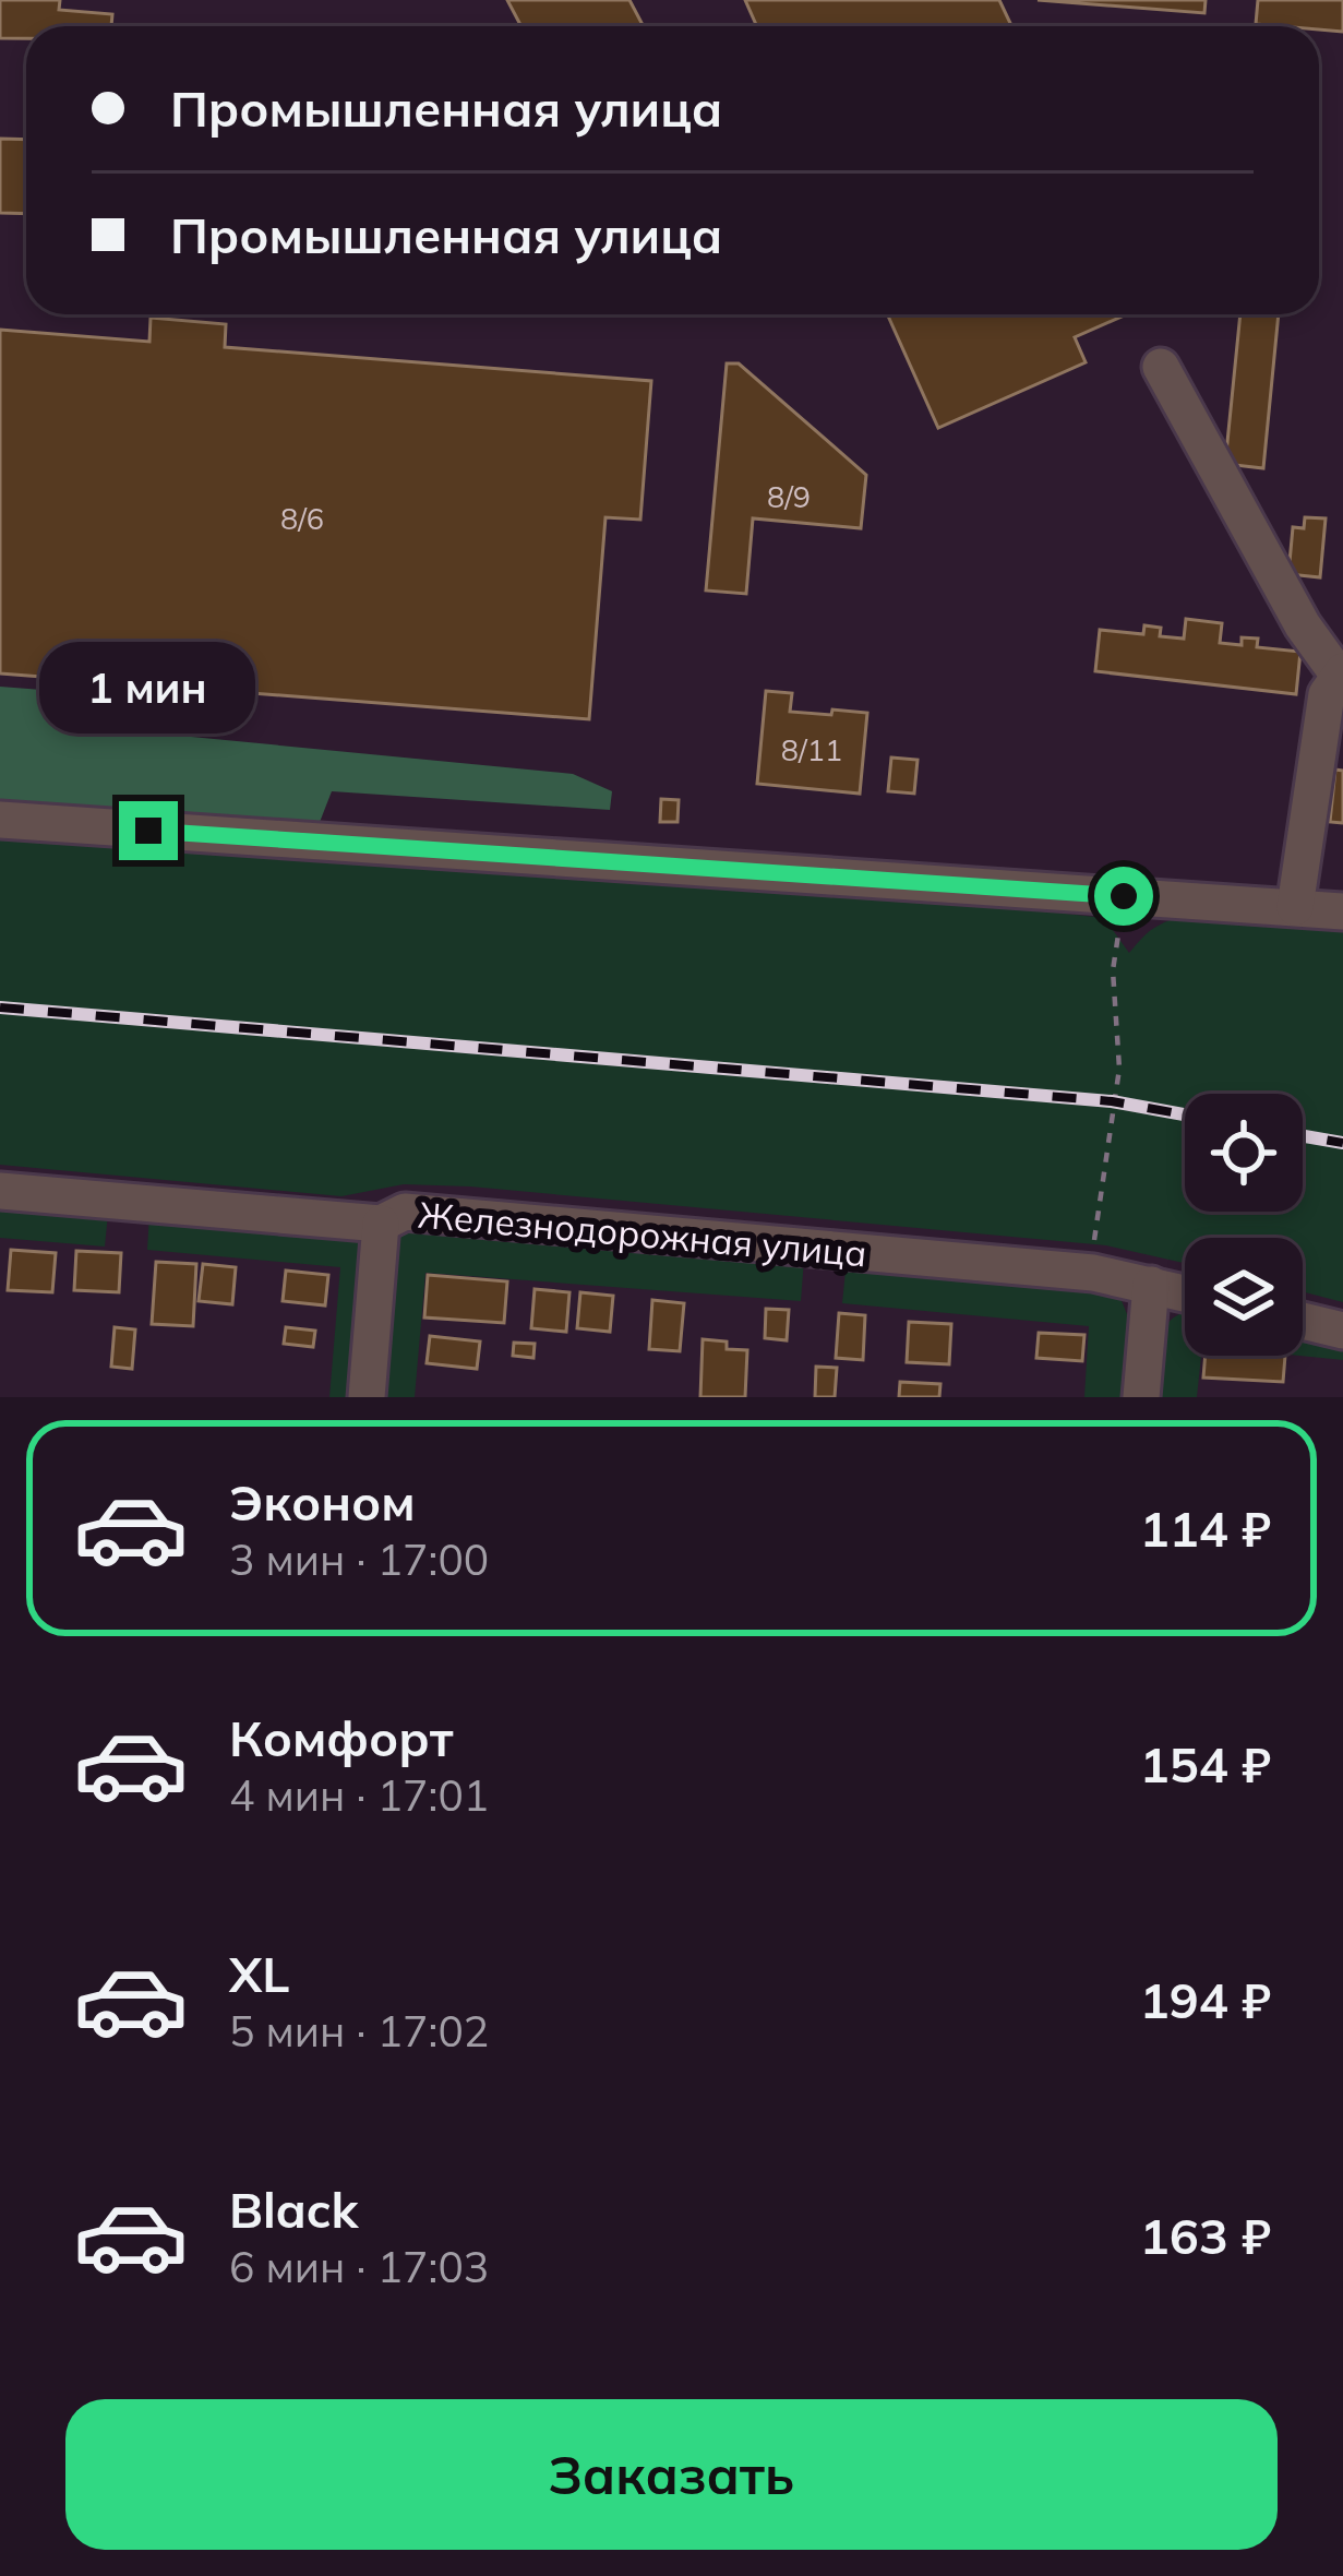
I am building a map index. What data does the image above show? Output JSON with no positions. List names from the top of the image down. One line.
{"streets":{"street":["Железнодорожная улица"]},"house_numbers":["8/9","8/6","8/11"],"page":{"banner":["Промышленная улица","Промышленная улица"],"bubble":"1 мин","list":[{"name":"Эконом","note":"3 мин · 17:00","value":"114 ₽"},{"name":"Комфорт","note":"4 мин · 17:01","value":"154 ₽"},{"name":"XL","note":"5 мин · 17:02","value":"194 ₽"},{"name":"Black","note":"6 мин · 17:03","value":"163 ₽"}],"buttons":"Заказать"}}
